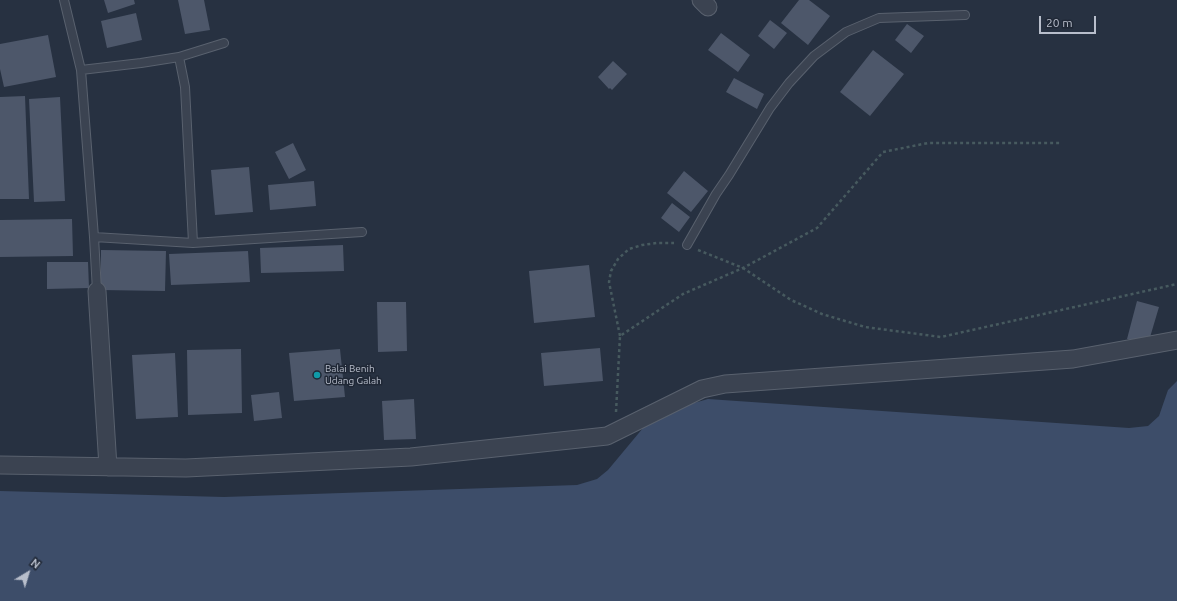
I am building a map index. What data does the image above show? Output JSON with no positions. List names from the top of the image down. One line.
{"places":["Balai Benih Udang Galah"],"scale_bar":"20 m","north":"top right"}
